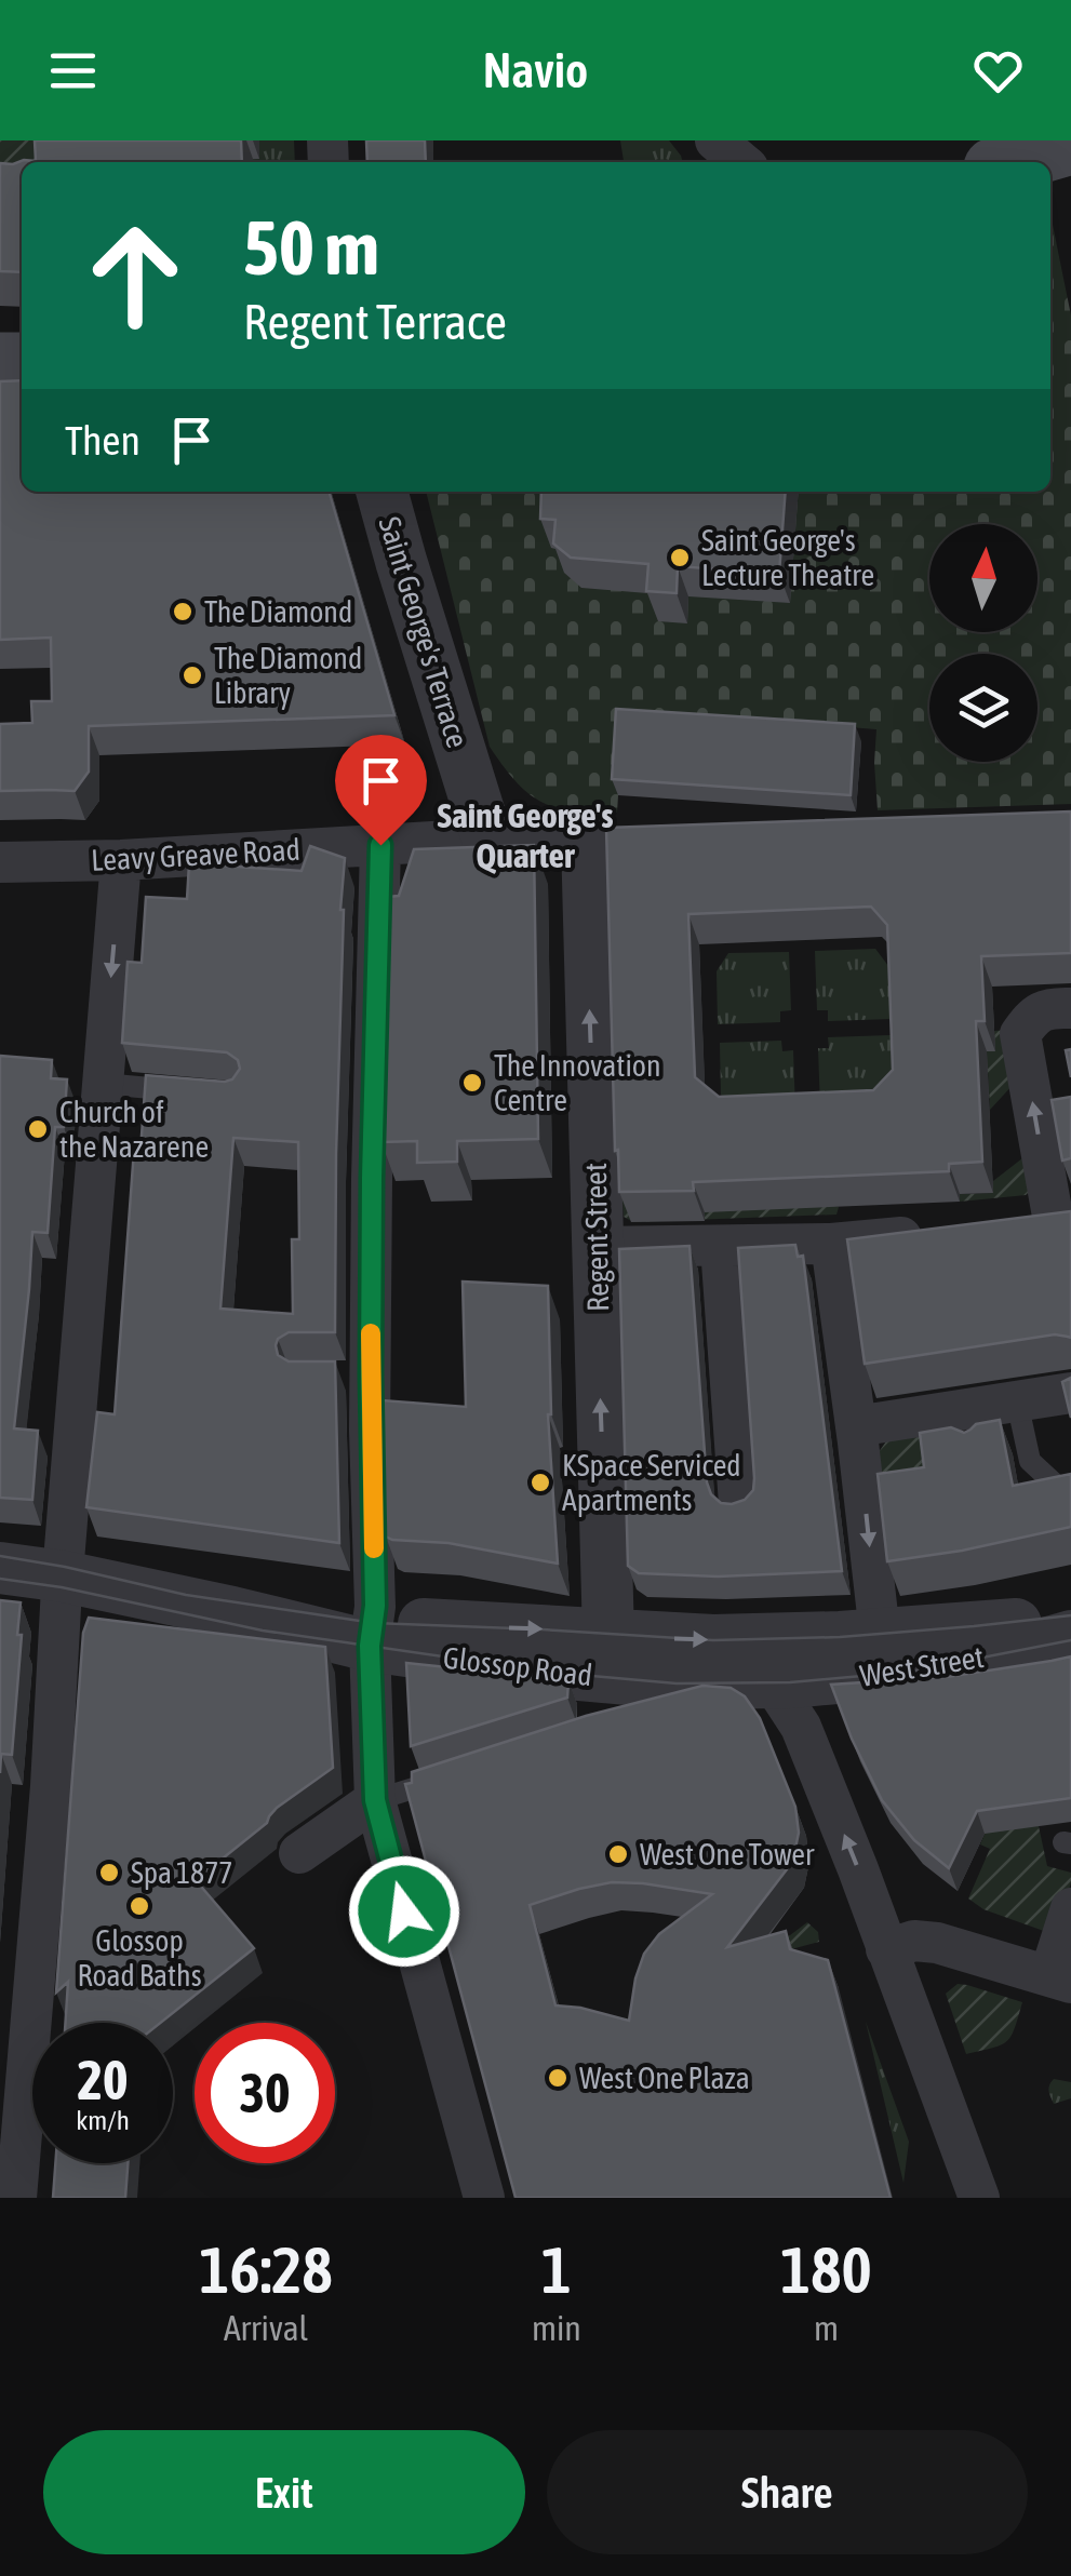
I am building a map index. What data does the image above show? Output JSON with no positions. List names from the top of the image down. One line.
{"streets":{"street":["Saint George's Terrace","Leavy Greave Road","Regent Street","Glossop Road","West Street"]},"crossings":[["Saint George's Terrace","Leavy Greave Road"],["Leavy Greave Road","Regent Street"],["Regent Street","Glossop Road"],["Glossop Road","West Street"]],"districts":["Saint George's Quarter"],"places":["Saint George's Lecture Theatre","The Diamond","The Diamond Library","The Innovation Centre","Church of the Nazarene","KSpace Serviced Apartments","West One Tower","Spa 1877","Glossop Road Baths","West One Plaza"],"north":"top","page":{"header":"Navio","turn":["50 m","Regent Terrace"],"then":"Then","speed":"20 km/h","limit":"30","eta":["16:28","Arrival","1","min","180","m"],"buttons":["Exit","Share"]}}
